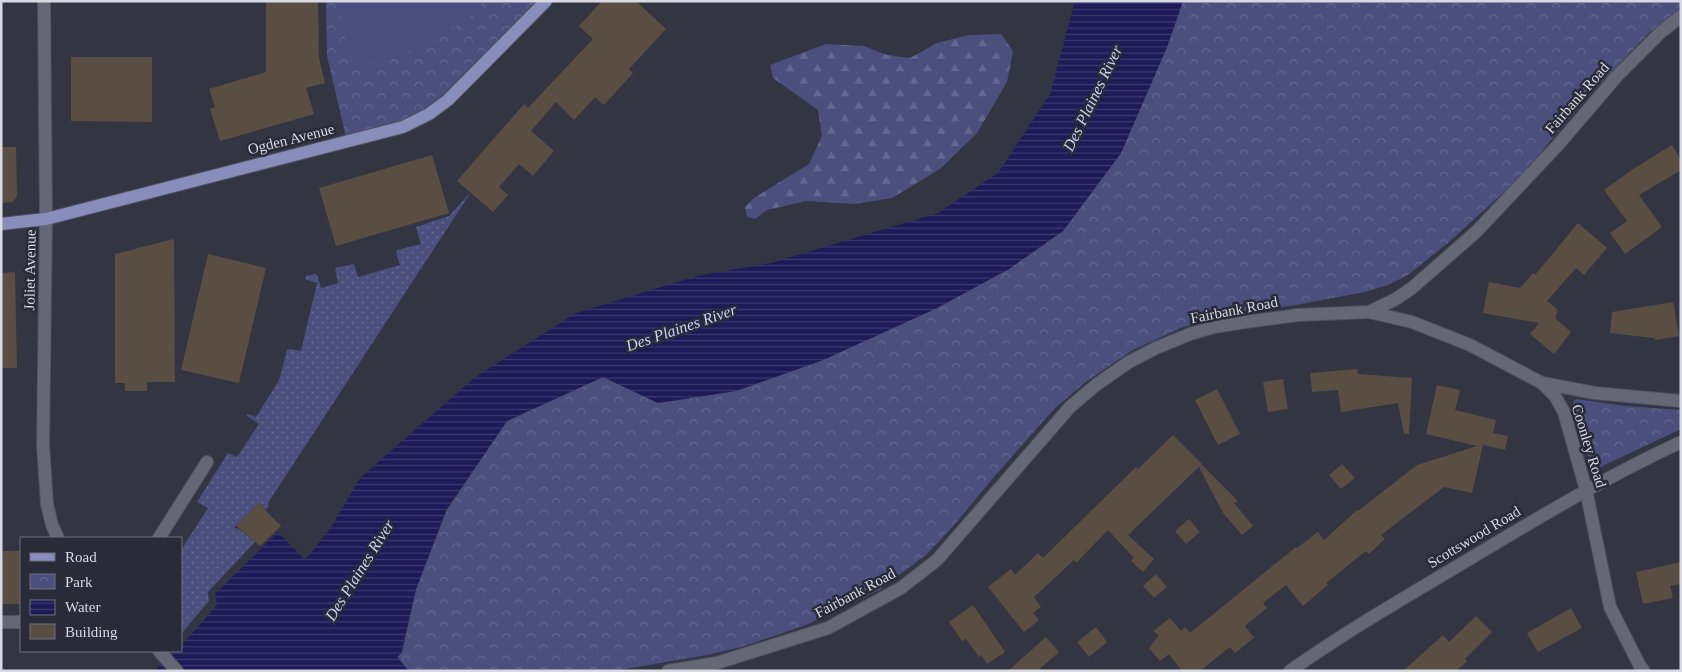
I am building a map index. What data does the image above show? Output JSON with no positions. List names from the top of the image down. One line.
{"streets":{"main road":["Ogden Avenue"],"street":["Fairbank Road","Joliet Avenue","Coonley Road","Scottswood Road"]},"crossings":[["Fairbank Road","Coonley Road"],["Ogden Avenue","Joliet Avenue"],["Coonley Road","Scottswood Road"]],"water":["Des Plaines River"],"legend":["Road","Park","Water","Building"]}
